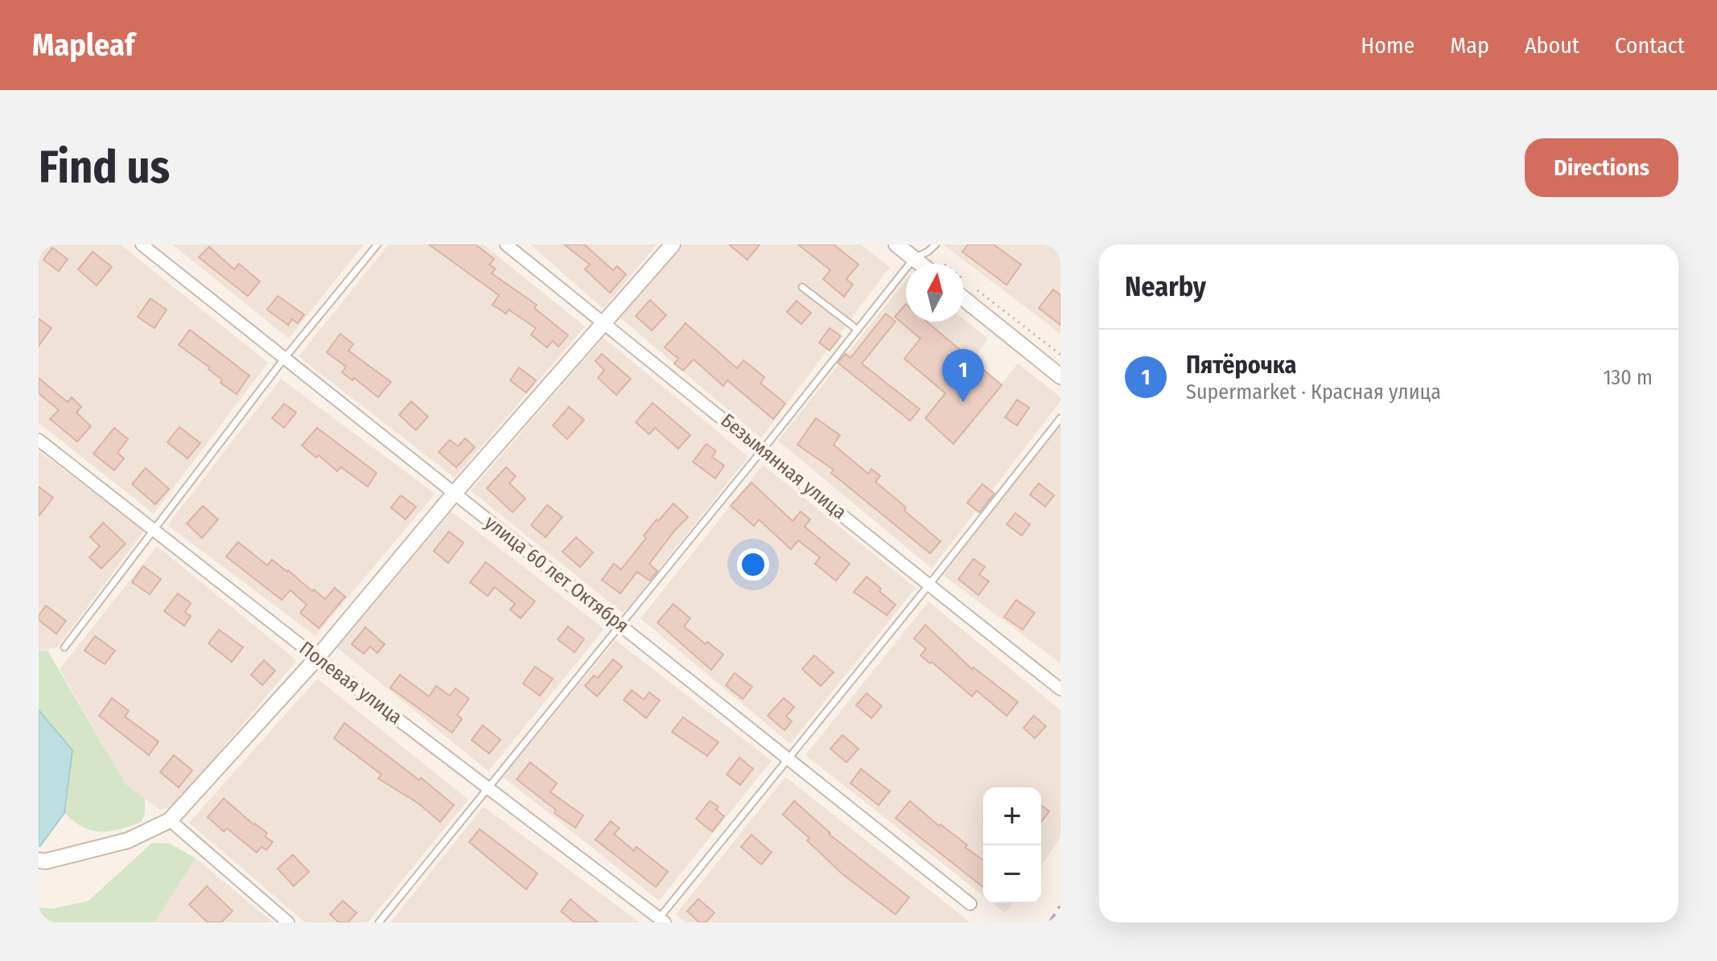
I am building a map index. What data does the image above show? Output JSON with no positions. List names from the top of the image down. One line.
{"streets":{"street":["Безымянная улица","улица 60 лет Октября","Полевая улица"]},"north":"top","page":{"header":"Mapleaf","nav":["Home","Map","About","Contact"],"buttons":"Directions","title":"Find us","heading":"Nearby","list":[{"mark":"1","name":"Пятёрочка","note":"Supermarket · Красная улица","value":"130 m"}],"pins":"1","map_buttons":["+","−"]}}
